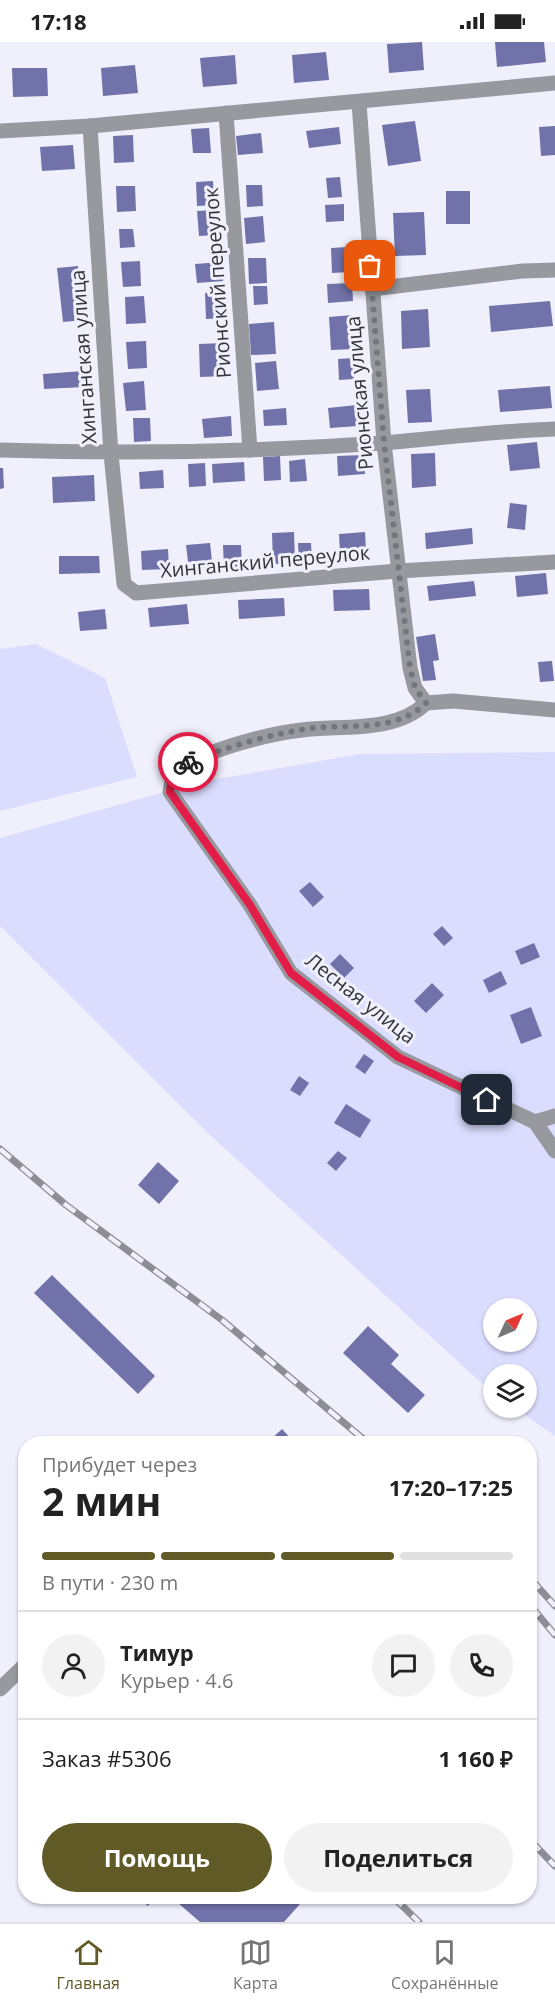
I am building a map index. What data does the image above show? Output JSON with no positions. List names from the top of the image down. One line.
{"streets":{"street":["Рионский переулок","Хинганская улица","Рионская улица","Хинганский переулок","Лесная улица"]},"crossings":[["Хинганская улица","Хинганский переулок"],["Рионская улица","Хинганский переулок"],["Рионская улица","Лесная улица"]],"north":"top right","page":{"status":"17:18","heading":["2 мин","Прибудет через","17:20–17:25"],"panel":["Тимур","Курьер · 4.6","Заказ #5306","1 160 ₽"],"bar":"В пути · 230 m","buttons":["Помощь","Поделиться"],"tabs":["Главная","Карта","Сохранённые"]}}
